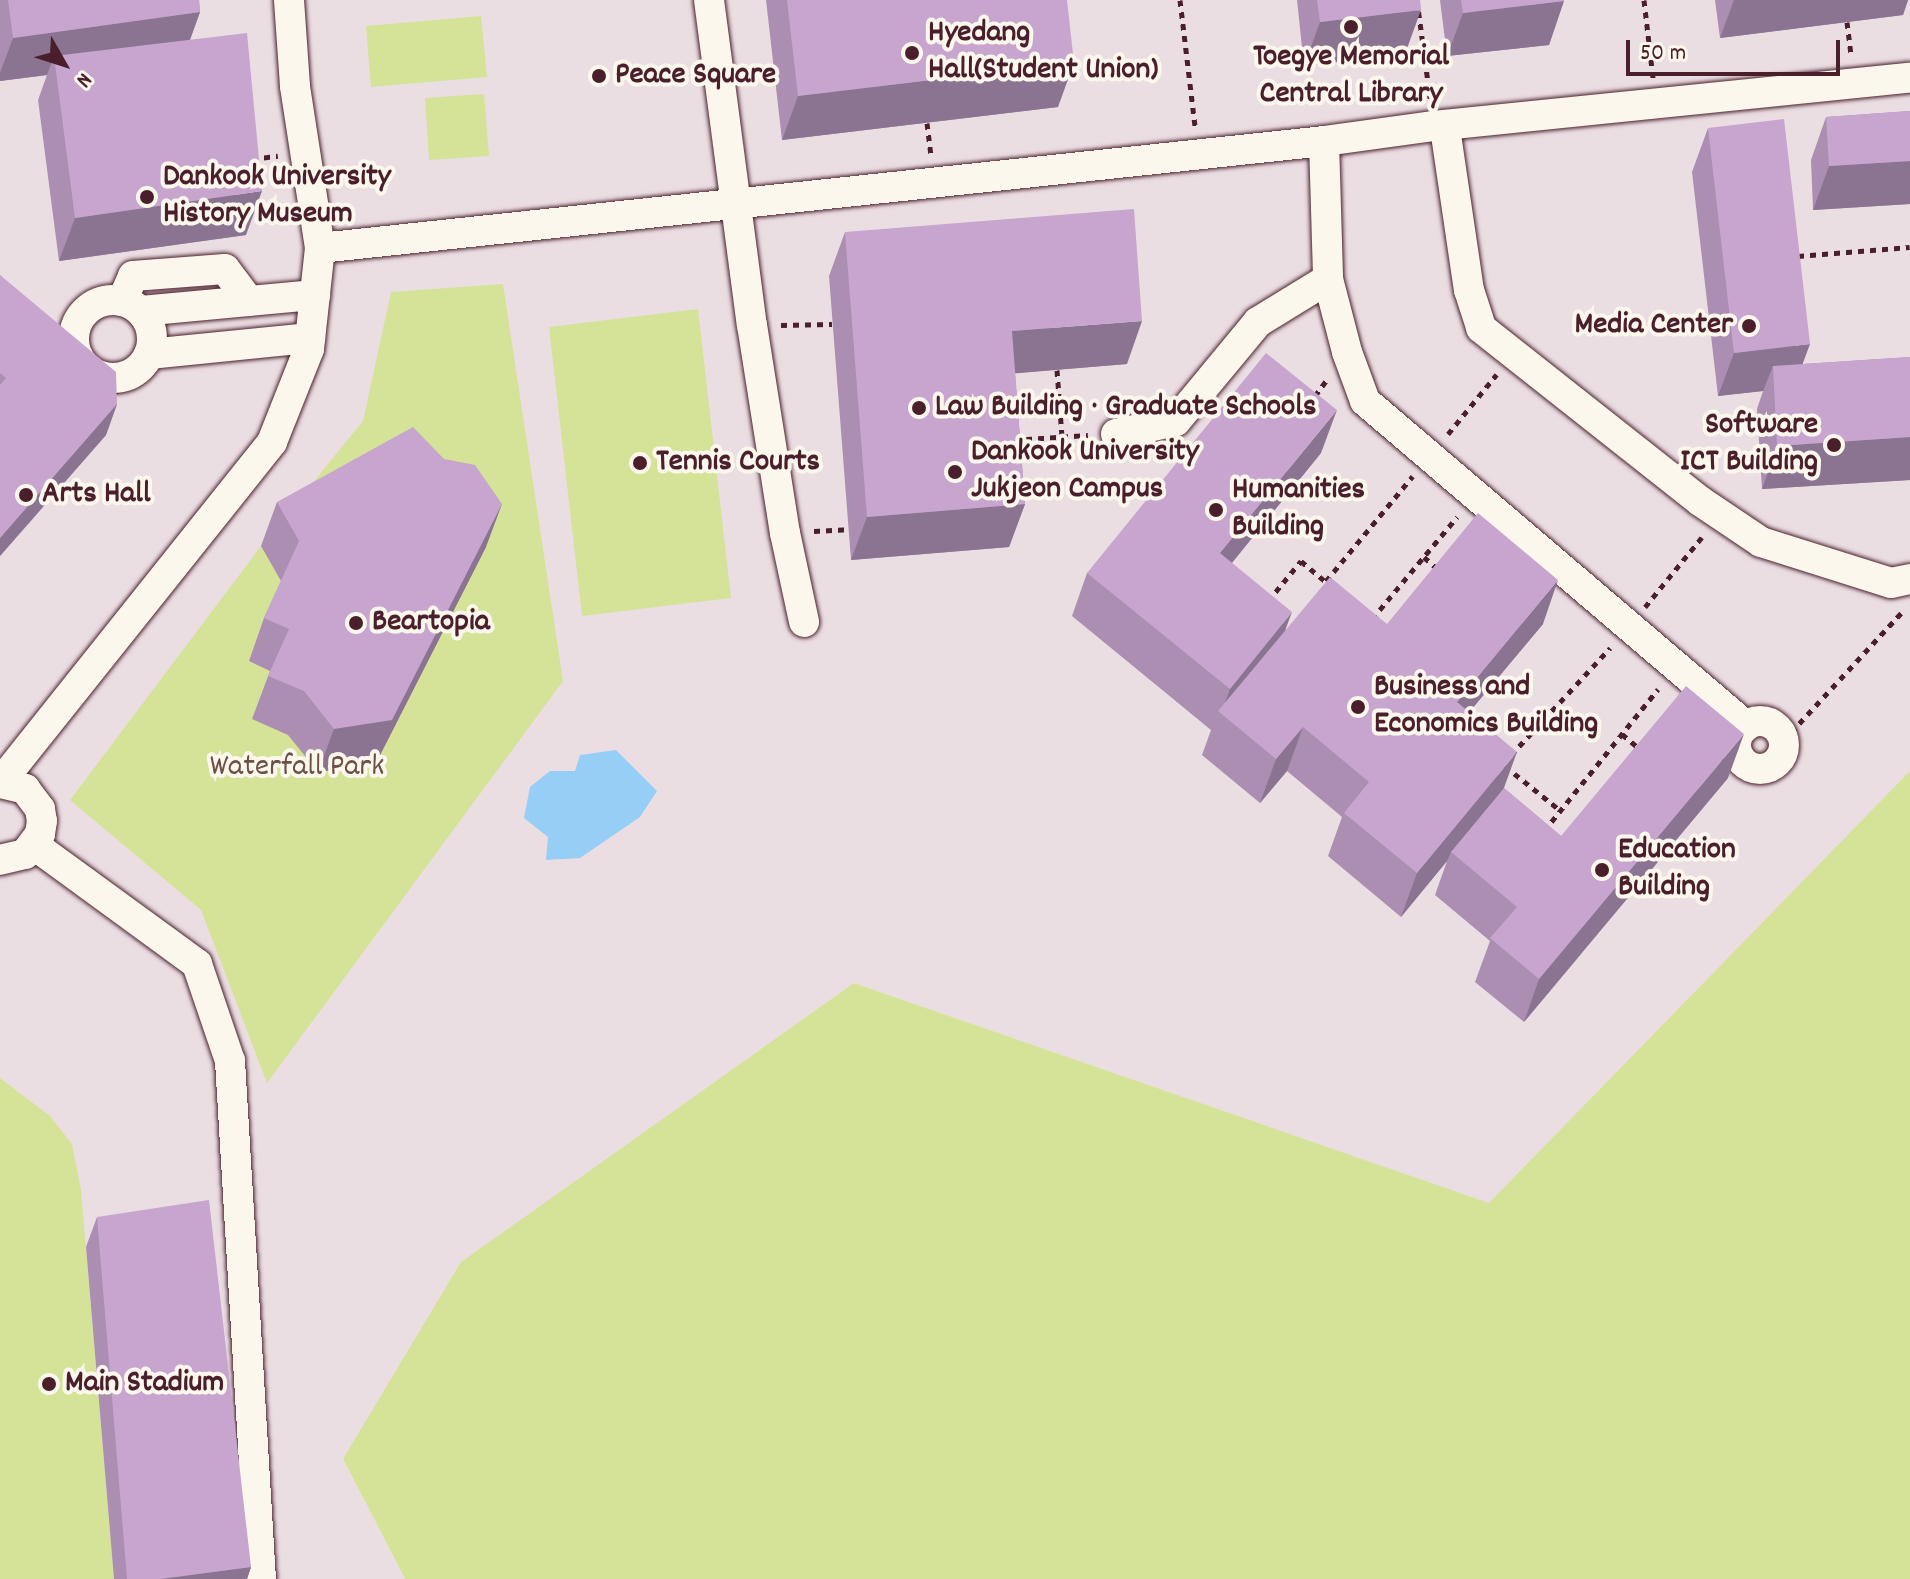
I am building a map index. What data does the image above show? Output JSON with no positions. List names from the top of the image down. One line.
{"parks":["Waterfall Park"],"places":["Toegye Memorial Central Library","Hyedang Hall(Student Union)","Peace Square","Dankook University History Museum","Media Center","Law Building · Graduate Schools","Software ICT Building","Tennis Courts","Dankook University Jukjeon Campus","Arts Hall","Humanities Building","Beartopia","Business and Economics Building","Education Building","Main Stadium"],"scale_bar":"50 m","north":"bottom right"}
